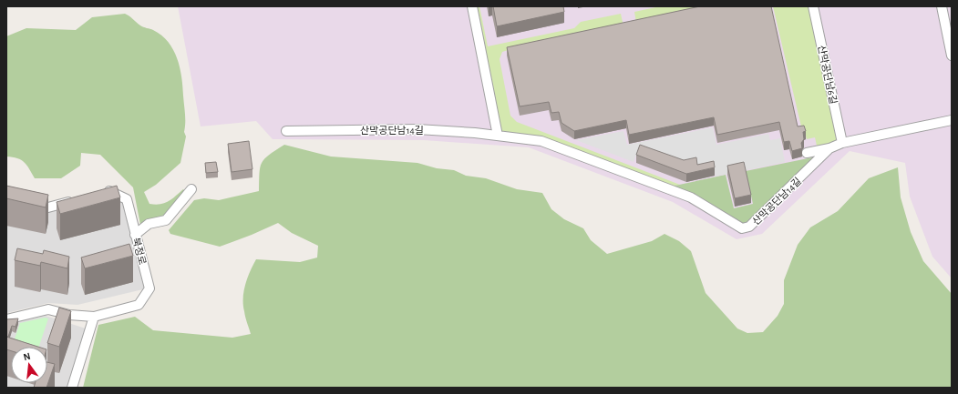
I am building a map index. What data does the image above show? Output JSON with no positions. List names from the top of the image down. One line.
{"streets":{"street":["산막공단남6길","산막공단남14길","북정로"]},"crossings":[["산막공단남6길","산막공단남14길"]],"north":"top"}
